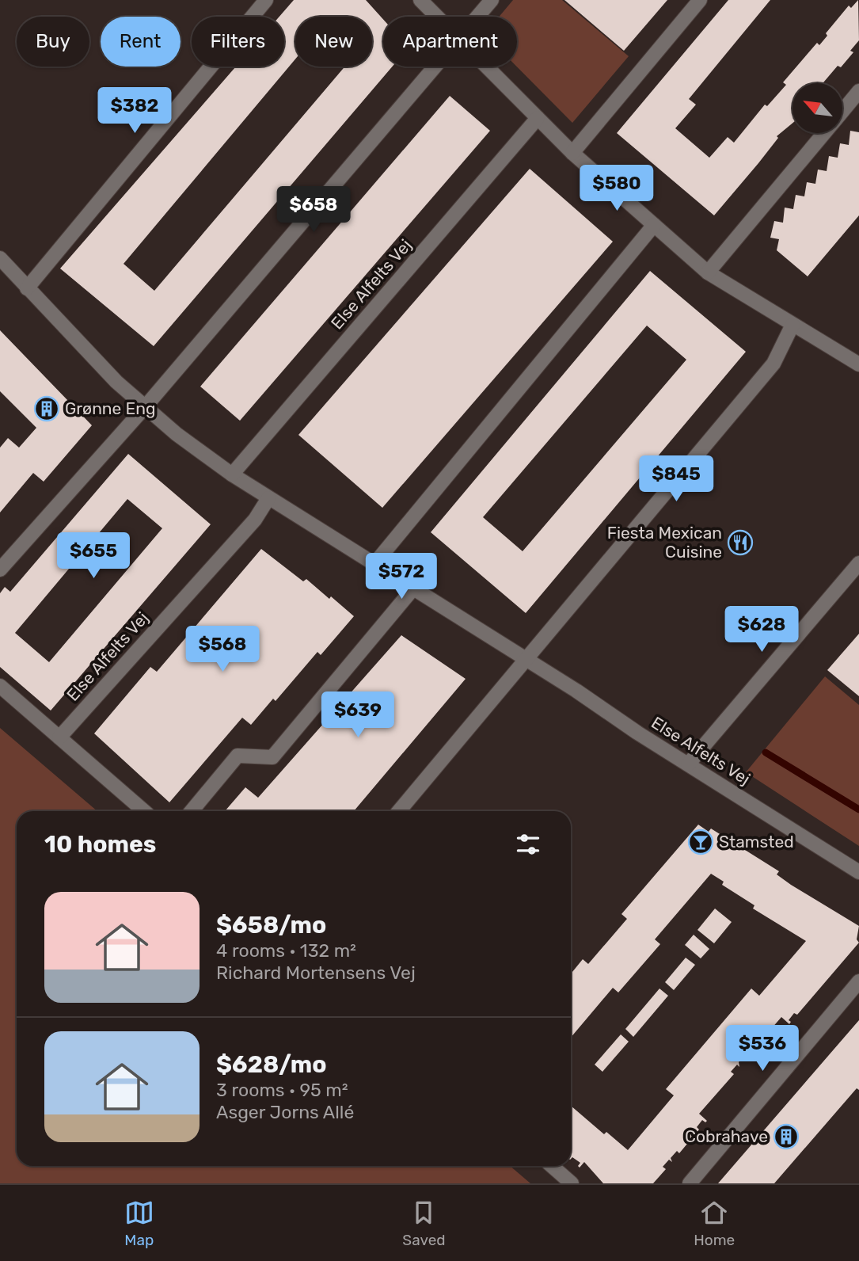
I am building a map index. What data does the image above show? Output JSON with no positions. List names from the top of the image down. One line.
{"streets":{"street":["Else Alfelts Vej"]},"places":{"building":["Grønne Eng","Cobrahave"],"restaurant":["Fiesta Mexican Cuisine"],"bar":["Stamsted"]},"north":"top left","page":{"chip":["Buy","Rent","Filters","New","Apartment"],"price":["$382","$580","$658","$845","$655","$572","$628","$568","$639","$536"],"heading":"10 homes","list":[{"name":"$658/mo","note":"4 rooms · 132 m² · Richard Mortensens Vej"},{"name":"$628/mo","note":"3 rooms · 95 m² · Asger Jorns Allé"}],"tabs":["Map","Saved","Home"]}}
